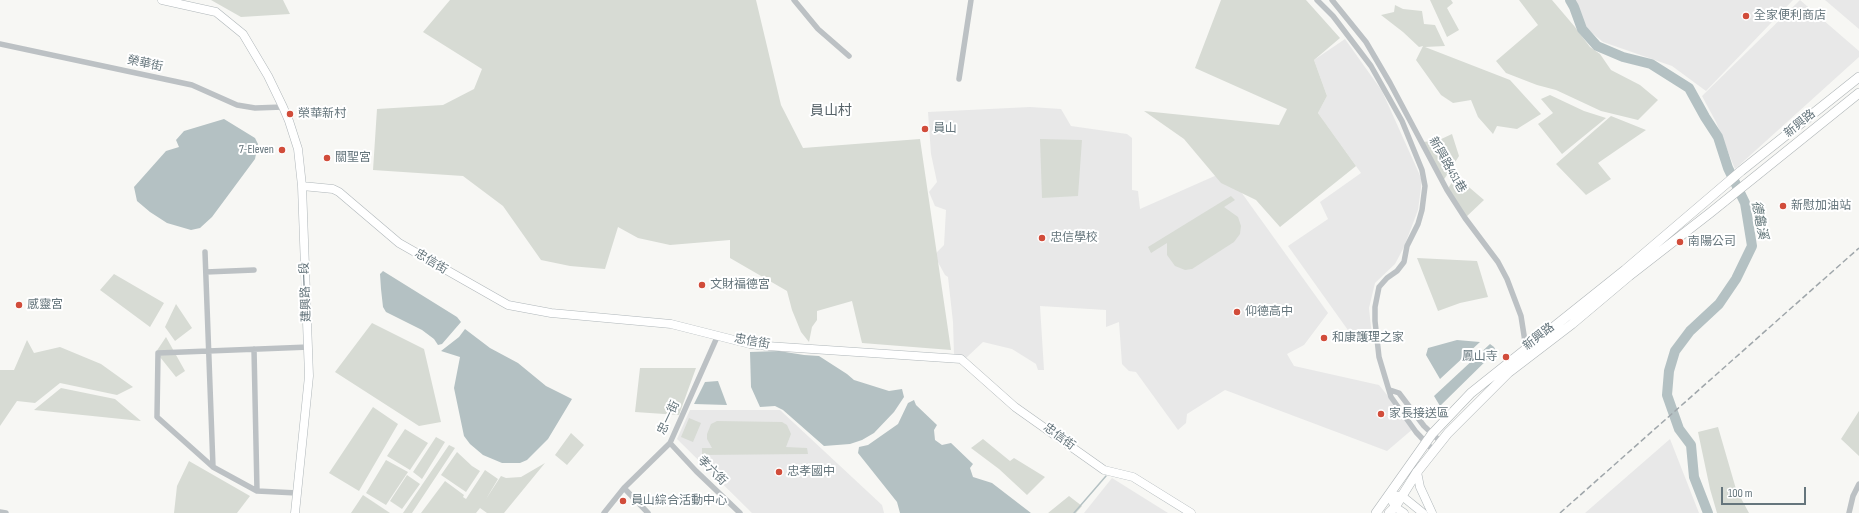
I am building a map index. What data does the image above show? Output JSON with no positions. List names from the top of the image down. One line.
{"streets":{"main road":["新興路"],"street":["榮華街","新興路451巷","忠信街","建興路一段","忠一街","孝六街"]},"crossings":[["榮華街","建興路一段"],["新興路","新興路451巷"],["忠信街","建興路一段"],["忠信街","忠一街"],["忠一街","孝六街"]],"districts":["員山村"],"water":["德龜溪"],"places":["全家便利商店","榮華新村","員山","7-Eleven","關聖宮","新慰加油站","忠信學校","南陽公司","文財福德宮","感靈宮","仰德高中","和康護理之家","鳳山寺","家長接送區","忠孝國中","員山綜合活動中心"],"scale_bar":"100 m"}
